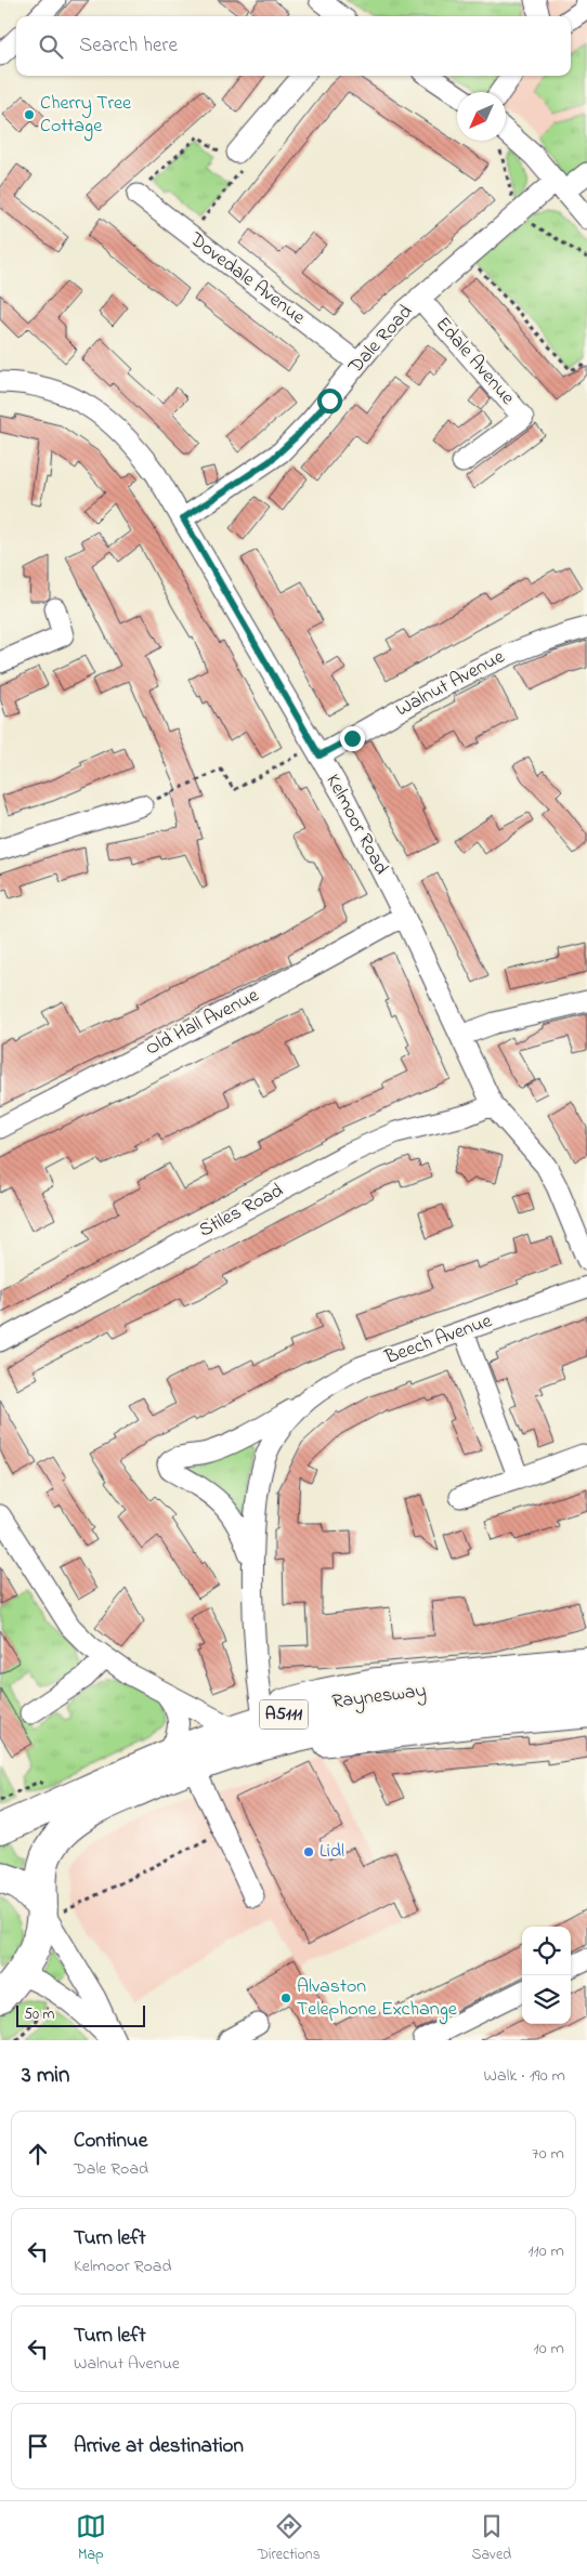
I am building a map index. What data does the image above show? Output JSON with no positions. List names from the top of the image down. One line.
{"streets":{"highway":["Raynesway","A5111"],"street":["Dovedale Avenue","Dale Road","Edale Avenue","Walnut Avenue","Kelmoor Road","Old Hall Avenue","Stiles Road","Beech Avenue"]},"crossings":[["Dovedale Avenue","Dale Road"],["Dale Road","Edale Avenue"],["Dale Road","Kelmoor Road"],["Walnut Avenue","Kelmoor Road"],["Kelmoor Road","Old Hall Avenue"],["Kelmoor Road","Stiles Road"],["Beech Avenue","Raynesway"]],"places":["Cherry Tree Cottage","Lidl","Alvaston Telephone Exchange"],"scale_bar":"50 m","north":"bottom left","page":{"search":"Search here","scale":"50 m","heading":["3 min","Walk · 190 m"],"list":[["Continue","Dale Road","70 m"],["Turn left","Kelmoor Road","110 m"],["Turn left","Walnut Avenue","10 m"],"Arrive at destination"],"nav":["Map","Directions","Saved"]}}
